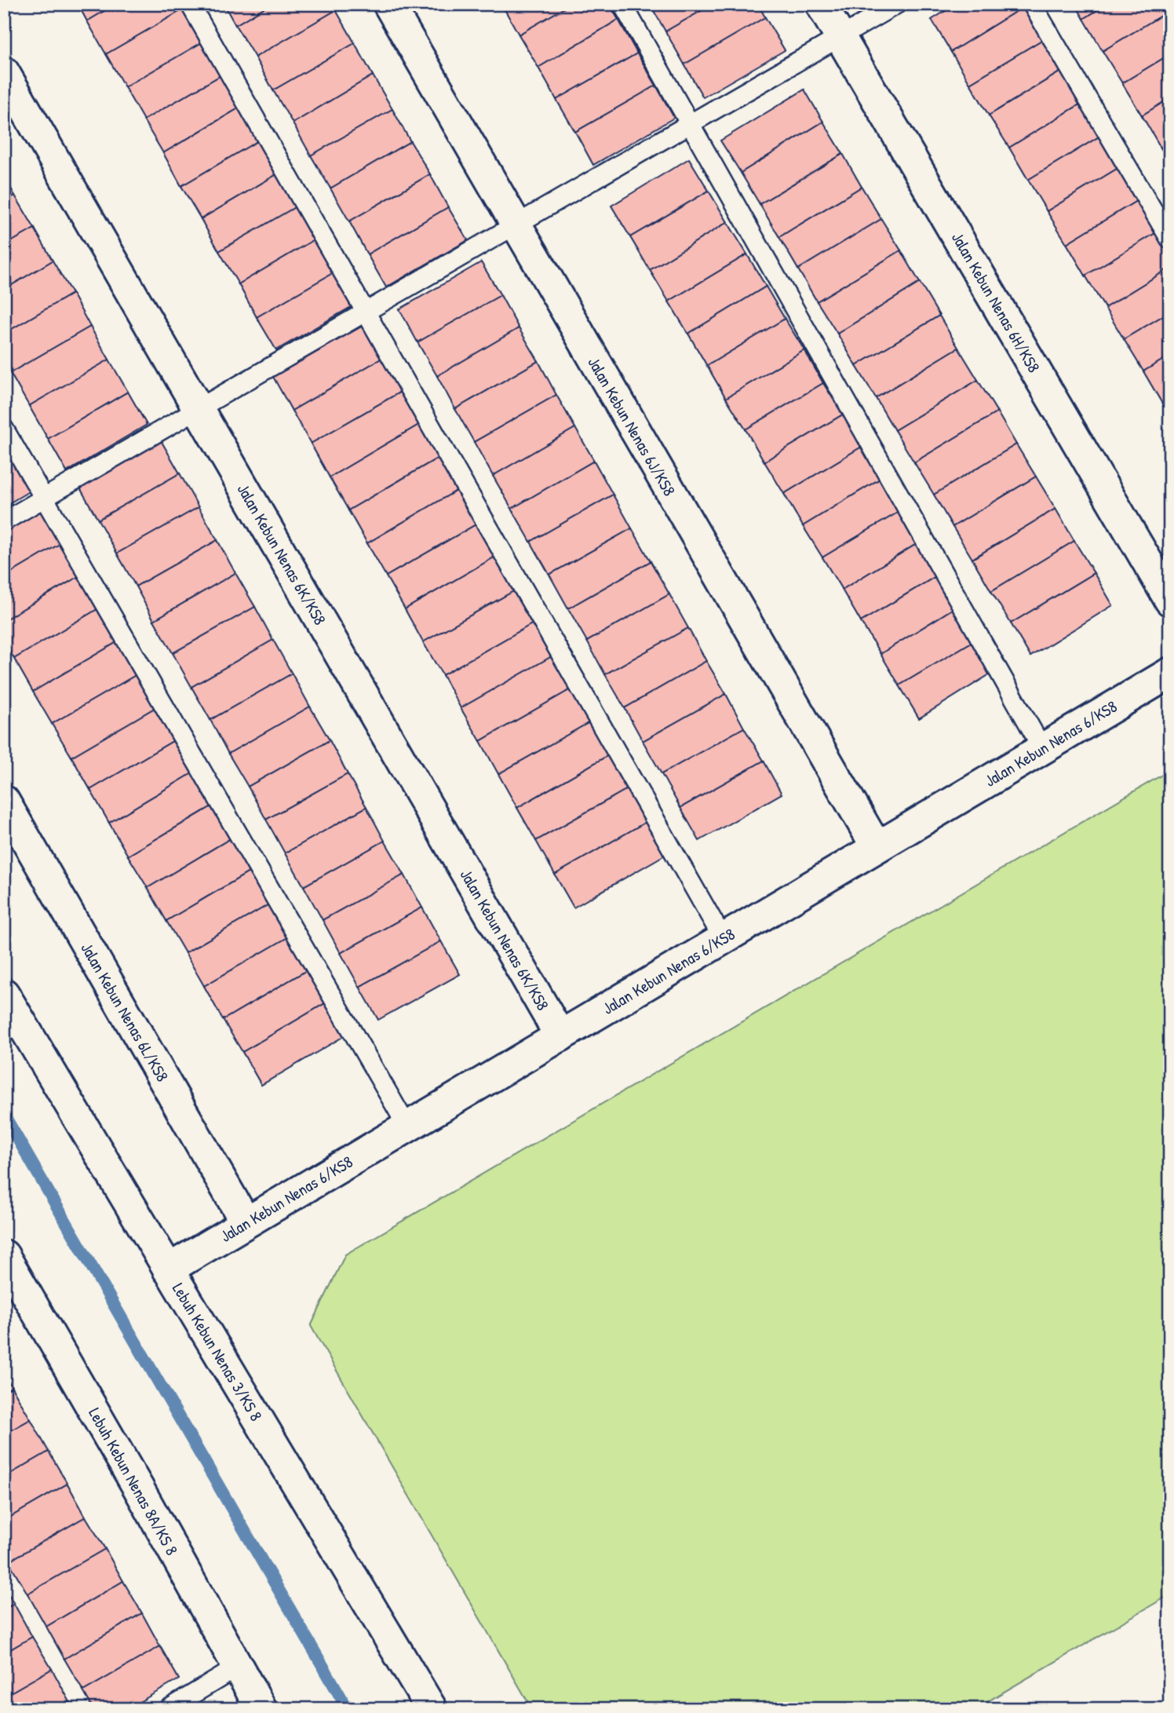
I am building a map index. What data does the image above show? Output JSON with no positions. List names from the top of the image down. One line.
{"streets":{"street":["Jalan Kebun Nenas 6H/KS8","Jalan Kebun Nenas 6J/KS8","Jalan Kebun Nenas 6K/KS8","Jalan Kebun Nenas 6/KS8","Jalan Kebun Nenas 6L/KS8","Lebuh Kebun Nenas 3/KS 8","Lebuh Kebun Nenas 8A/KS 8"]},"crossings":[["Jalan Kebun Nenas 6J/KS8","Jalan Kebun Nenas 6/KS8"],["Jalan Kebun Nenas 6K/KS8","Jalan Kebun Nenas 6/KS8"],["Jalan Kebun Nenas 6/KS8","Jalan Kebun Nenas 6L/KS8"],["Jalan Kebun Nenas 6/KS8","Lebuh Kebun Nenas 3/KS 8"]]}
